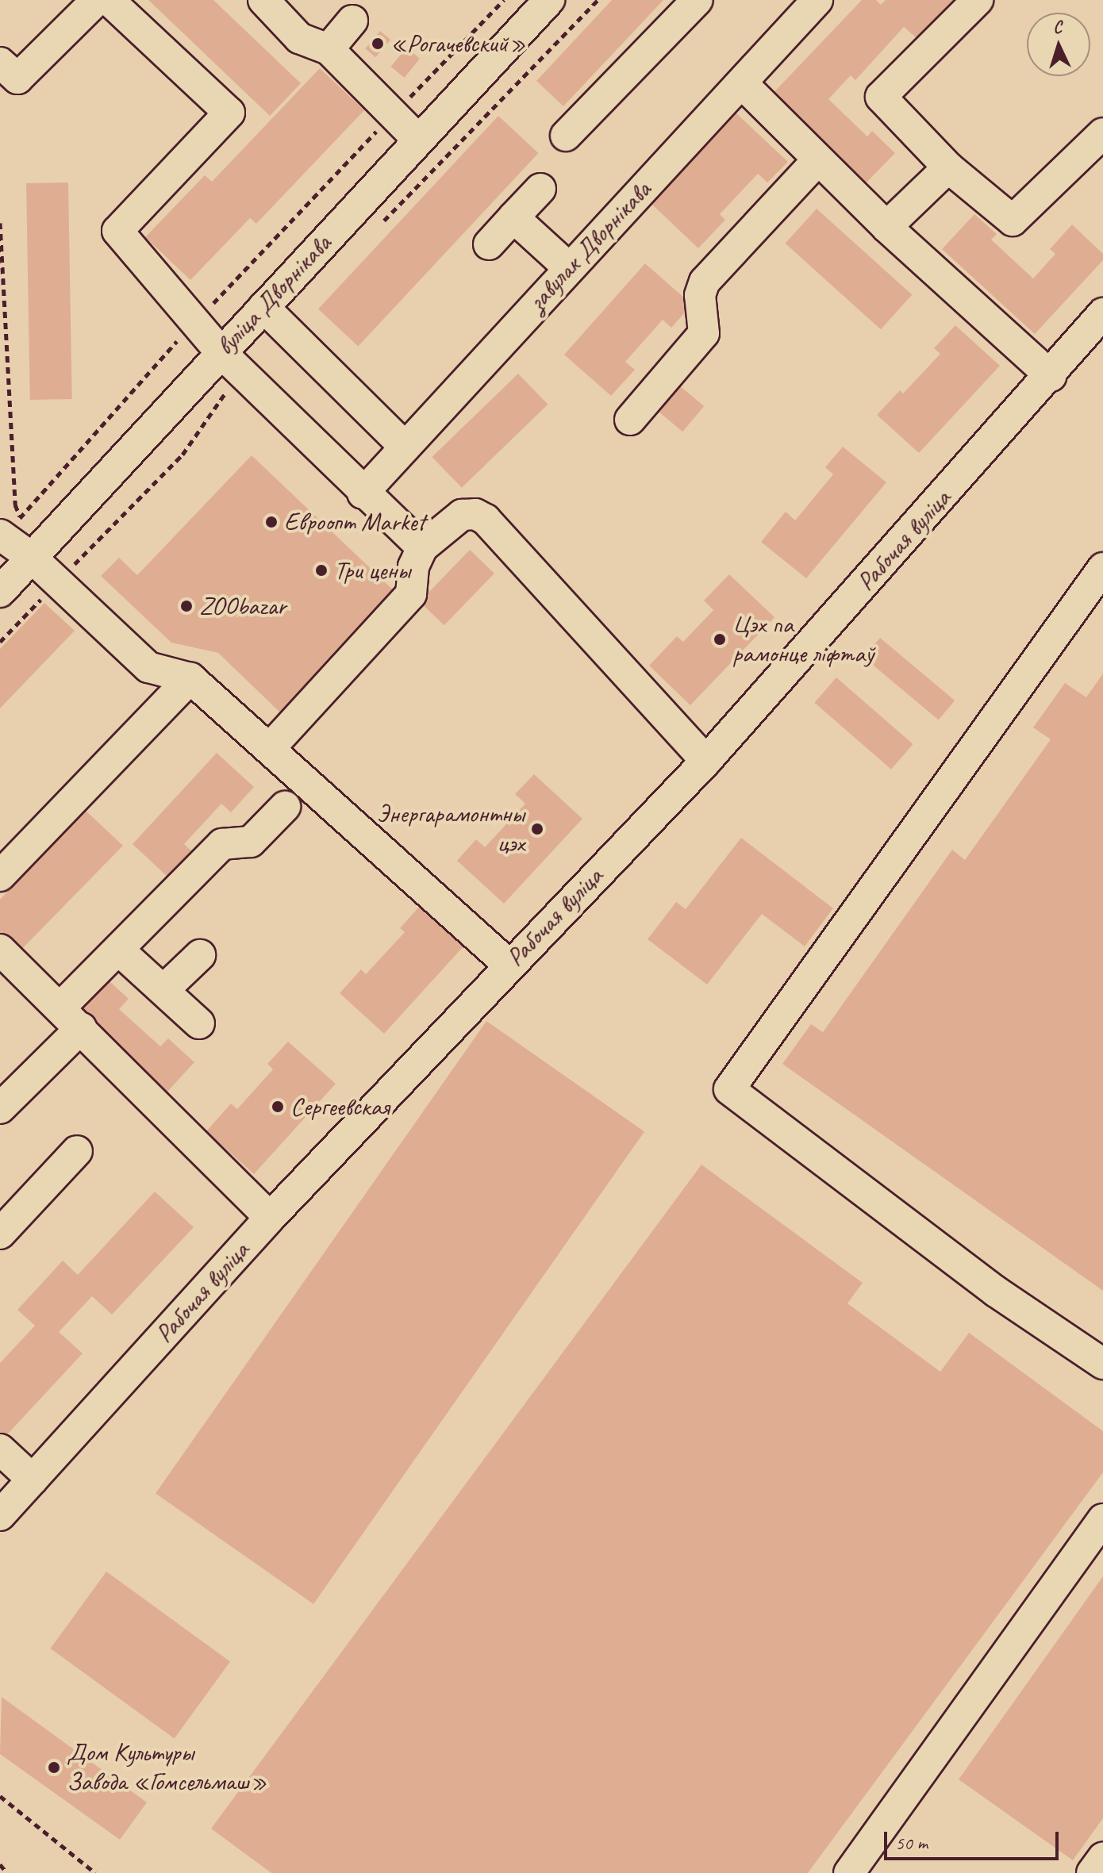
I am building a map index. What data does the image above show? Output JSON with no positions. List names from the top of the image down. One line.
{"streets":{"street":["завулак Дворнікава","вуліца Дворнікава","Рабочая вуліца"]},"places":["«Рогачевский»","Евроопт Market","Три цены","ZOObazar","Цэх па рамонце ліфтаў","Энергарамонтны цэх","Сергеевская","Дом Культуры Завода «Гомсельмаш»"],"scale_bar":"50 m","north":"top"}
